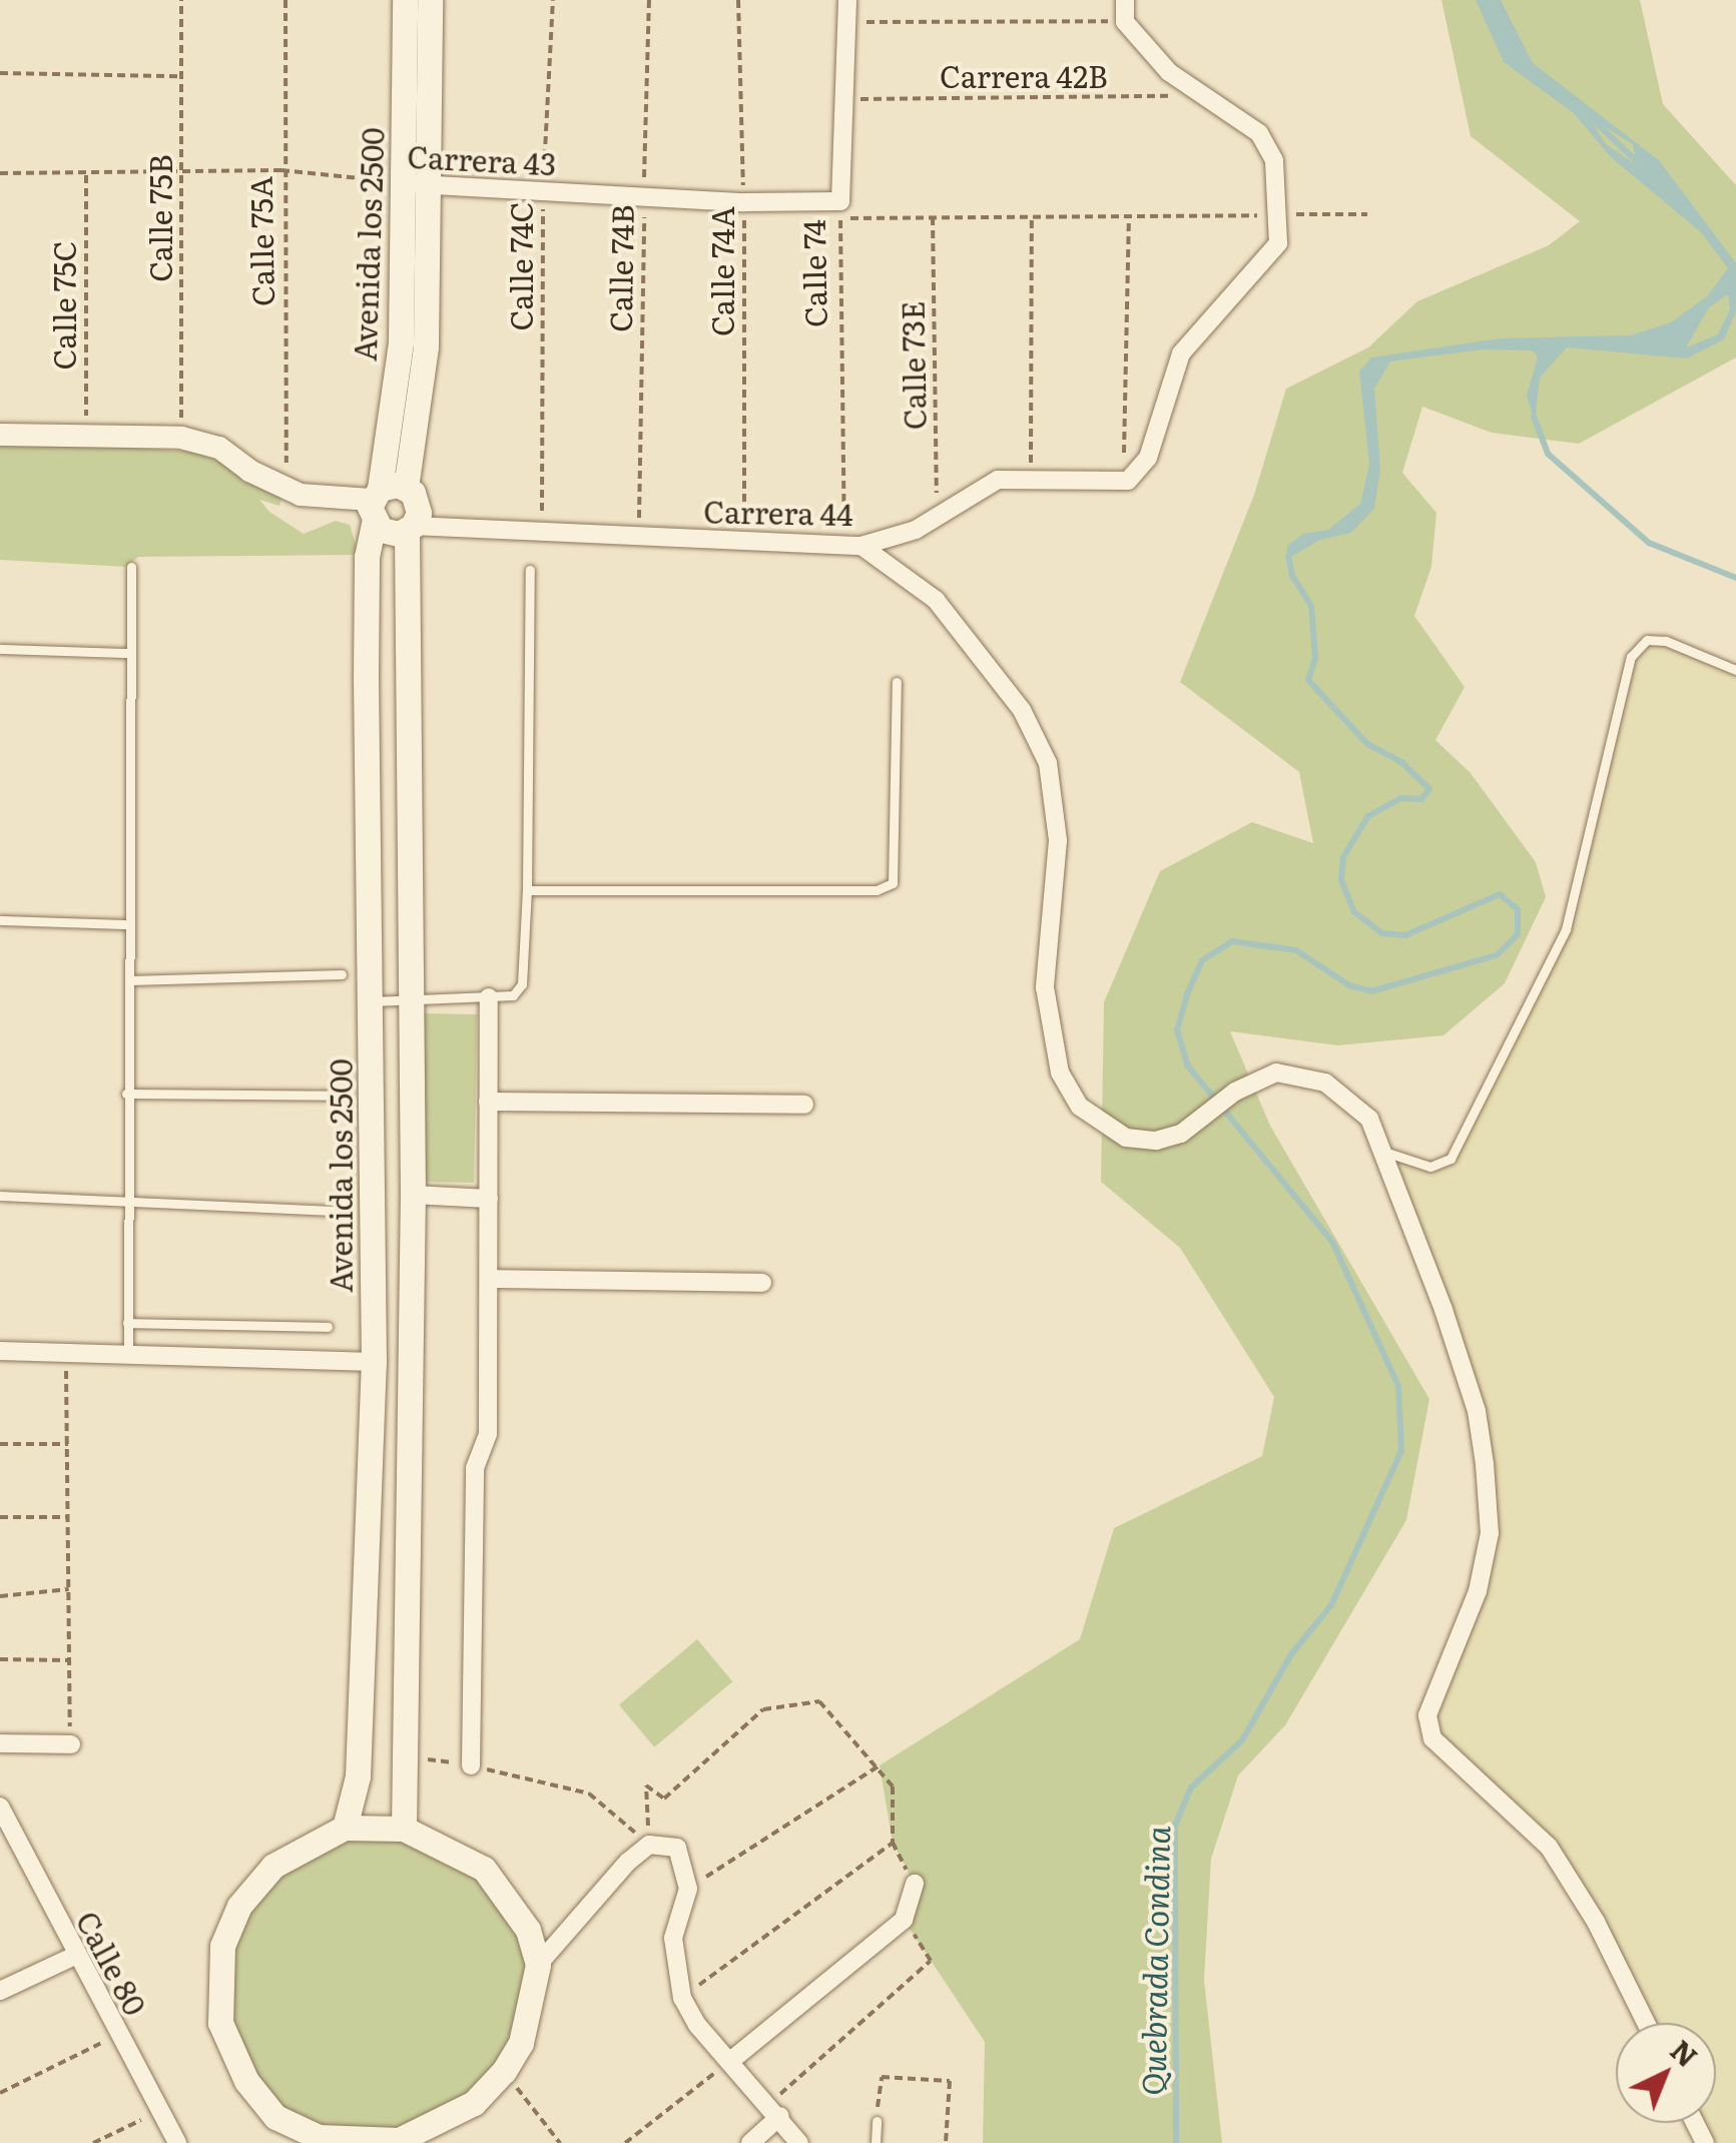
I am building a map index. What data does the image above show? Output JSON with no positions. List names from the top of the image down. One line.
{"streets":{"main road":["Avenida los 2500"],"street":["Carrera 43","Calle 74","Carrera 44","Calle 80"],"path":["Carrera 42B","Calle 75B","Calle 75A","Calle 74C","Calle 74B","Calle 74A","Calle 75C","Calle 73E"]},"crossings":[["Carrera 42B","Calle 74"],["Carrera 43","Calle 75B"],["Carrera 43","Calle 75A"],["Carrera 43","Avenida los 2500"],["Carrera 43","Calle 74C"],["Carrera 43","Calle 74B"],["Carrera 43","Calle 74A"],["Carrera 43","Calle 74"],["Carrera 43","Calle 75C"],["Avenida los 2500","Carrera 44"],["Calle 74C","Carrera 44"],["Calle 74B","Carrera 44"],["Calle 74A","Carrera 44"],["Calle 74","Carrera 44"],["Calle 73E","Carrera 44"]],"water":["Quebrada Condina"],"north":"top right"}
